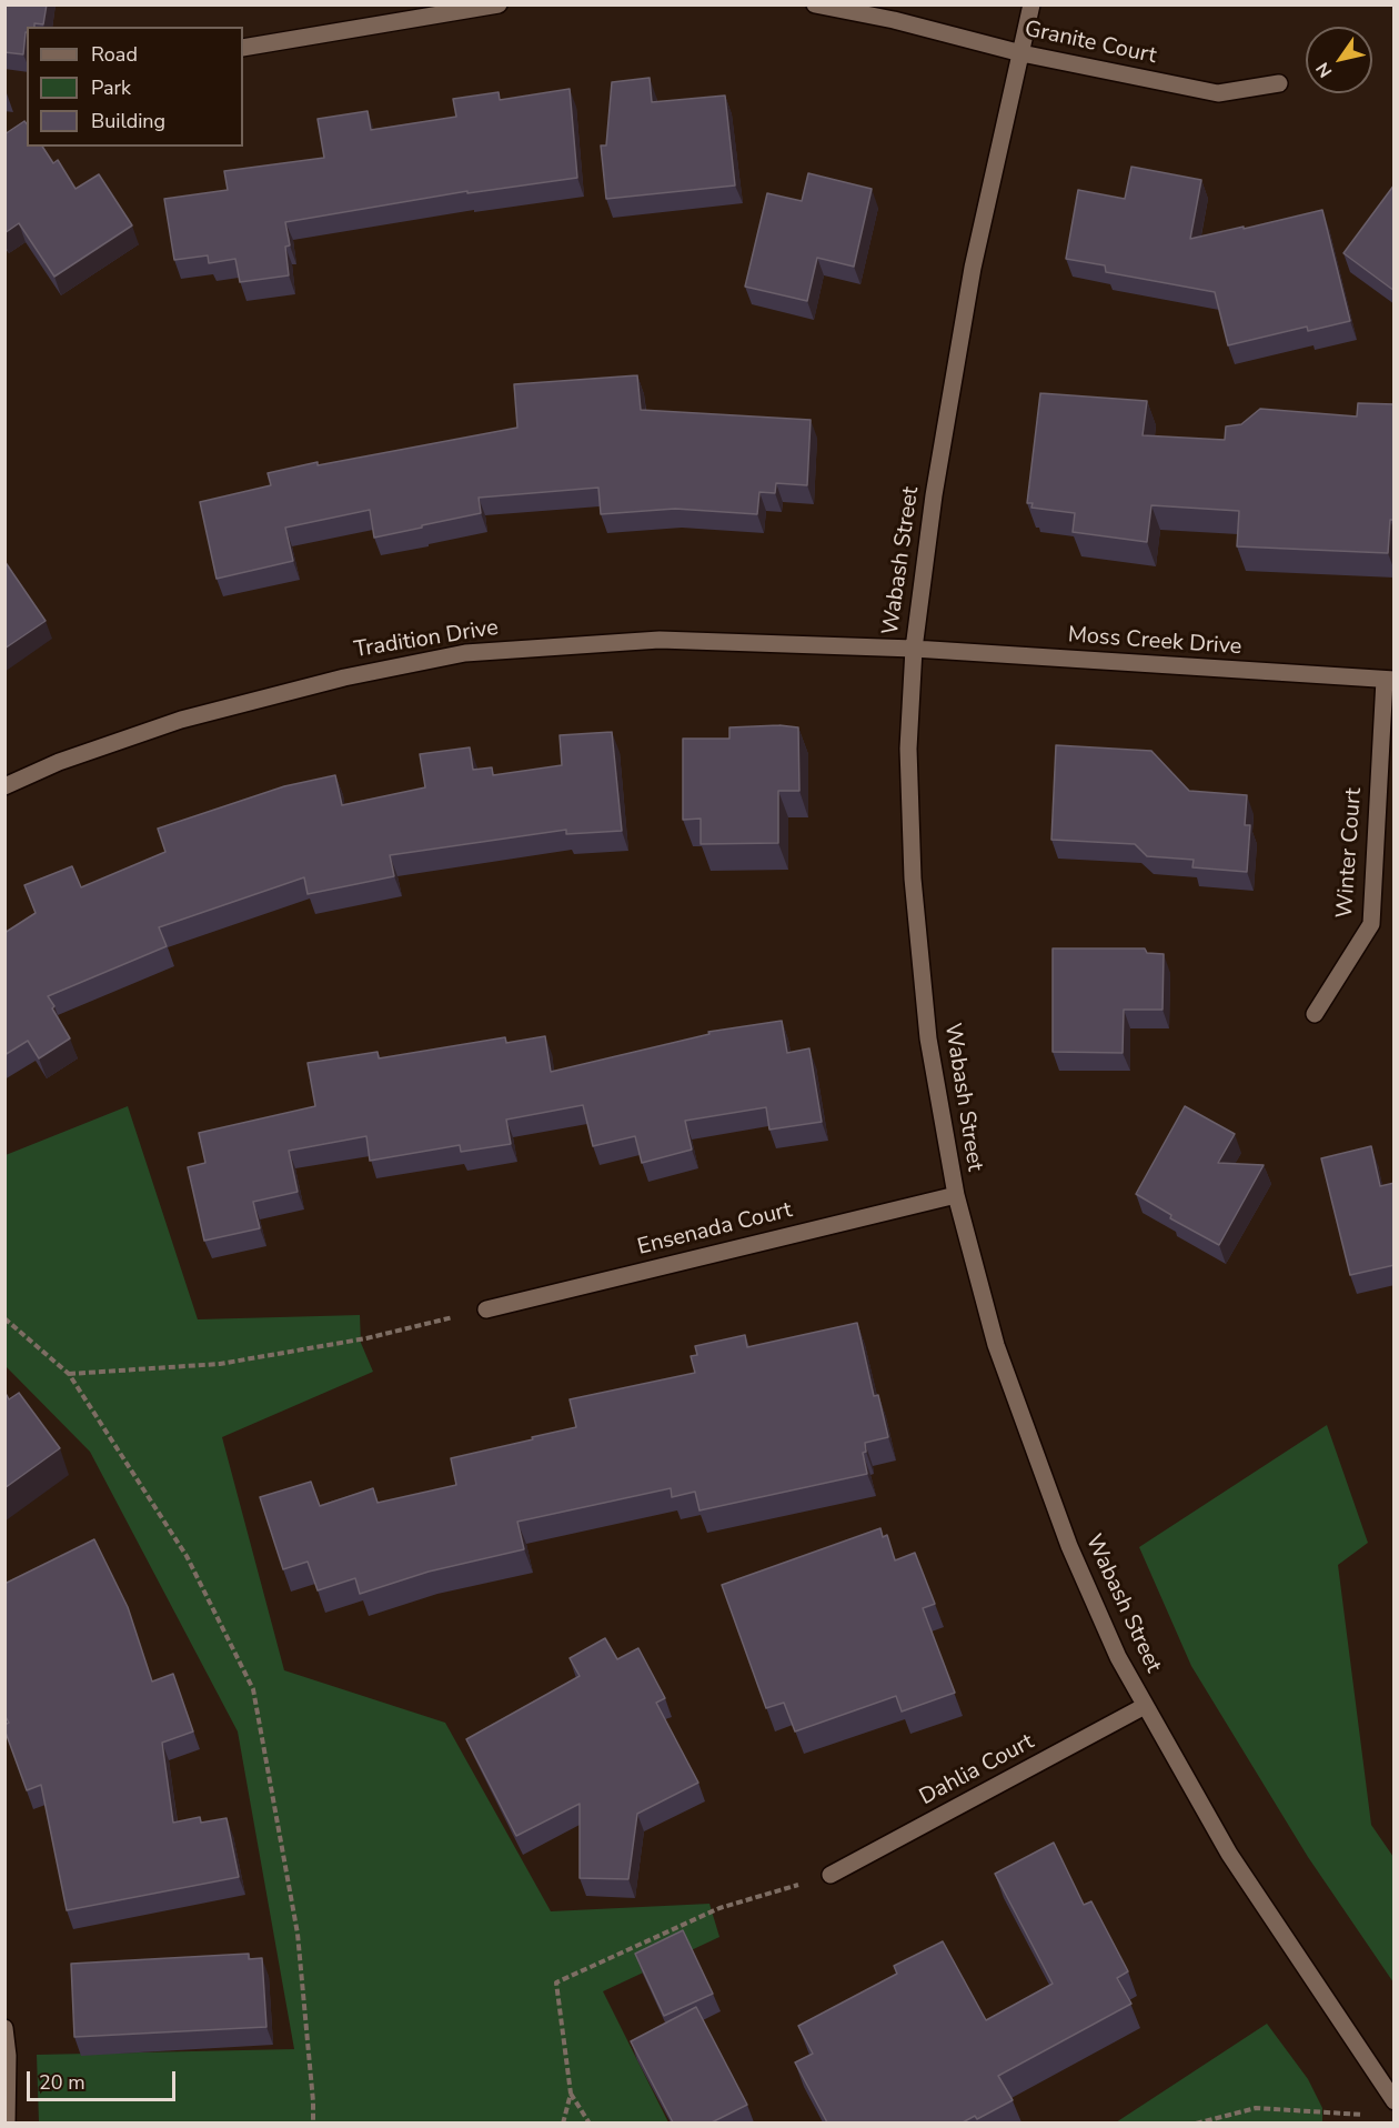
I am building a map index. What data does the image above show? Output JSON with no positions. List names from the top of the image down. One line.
{"streets":{"street":["Granite Court","Wabash Street","Tradition Drive","Moss Creek Drive","Winter Court","Ensenada Court","Dahlia Court"]},"crossings":[["Granite Court","Wabash Street"],["Wabash Street","Tradition Drive"],["Wabash Street","Moss Creek Drive"],["Wabash Street","Ensenada Court"],["Wabash Street","Dahlia Court"],["Tradition Drive","Moss Creek Drive"],["Moss Creek Drive","Winter Court"]],"legend":["Road","Park","Building"],"scale_bar":"20 m","north":"bottom left"}
